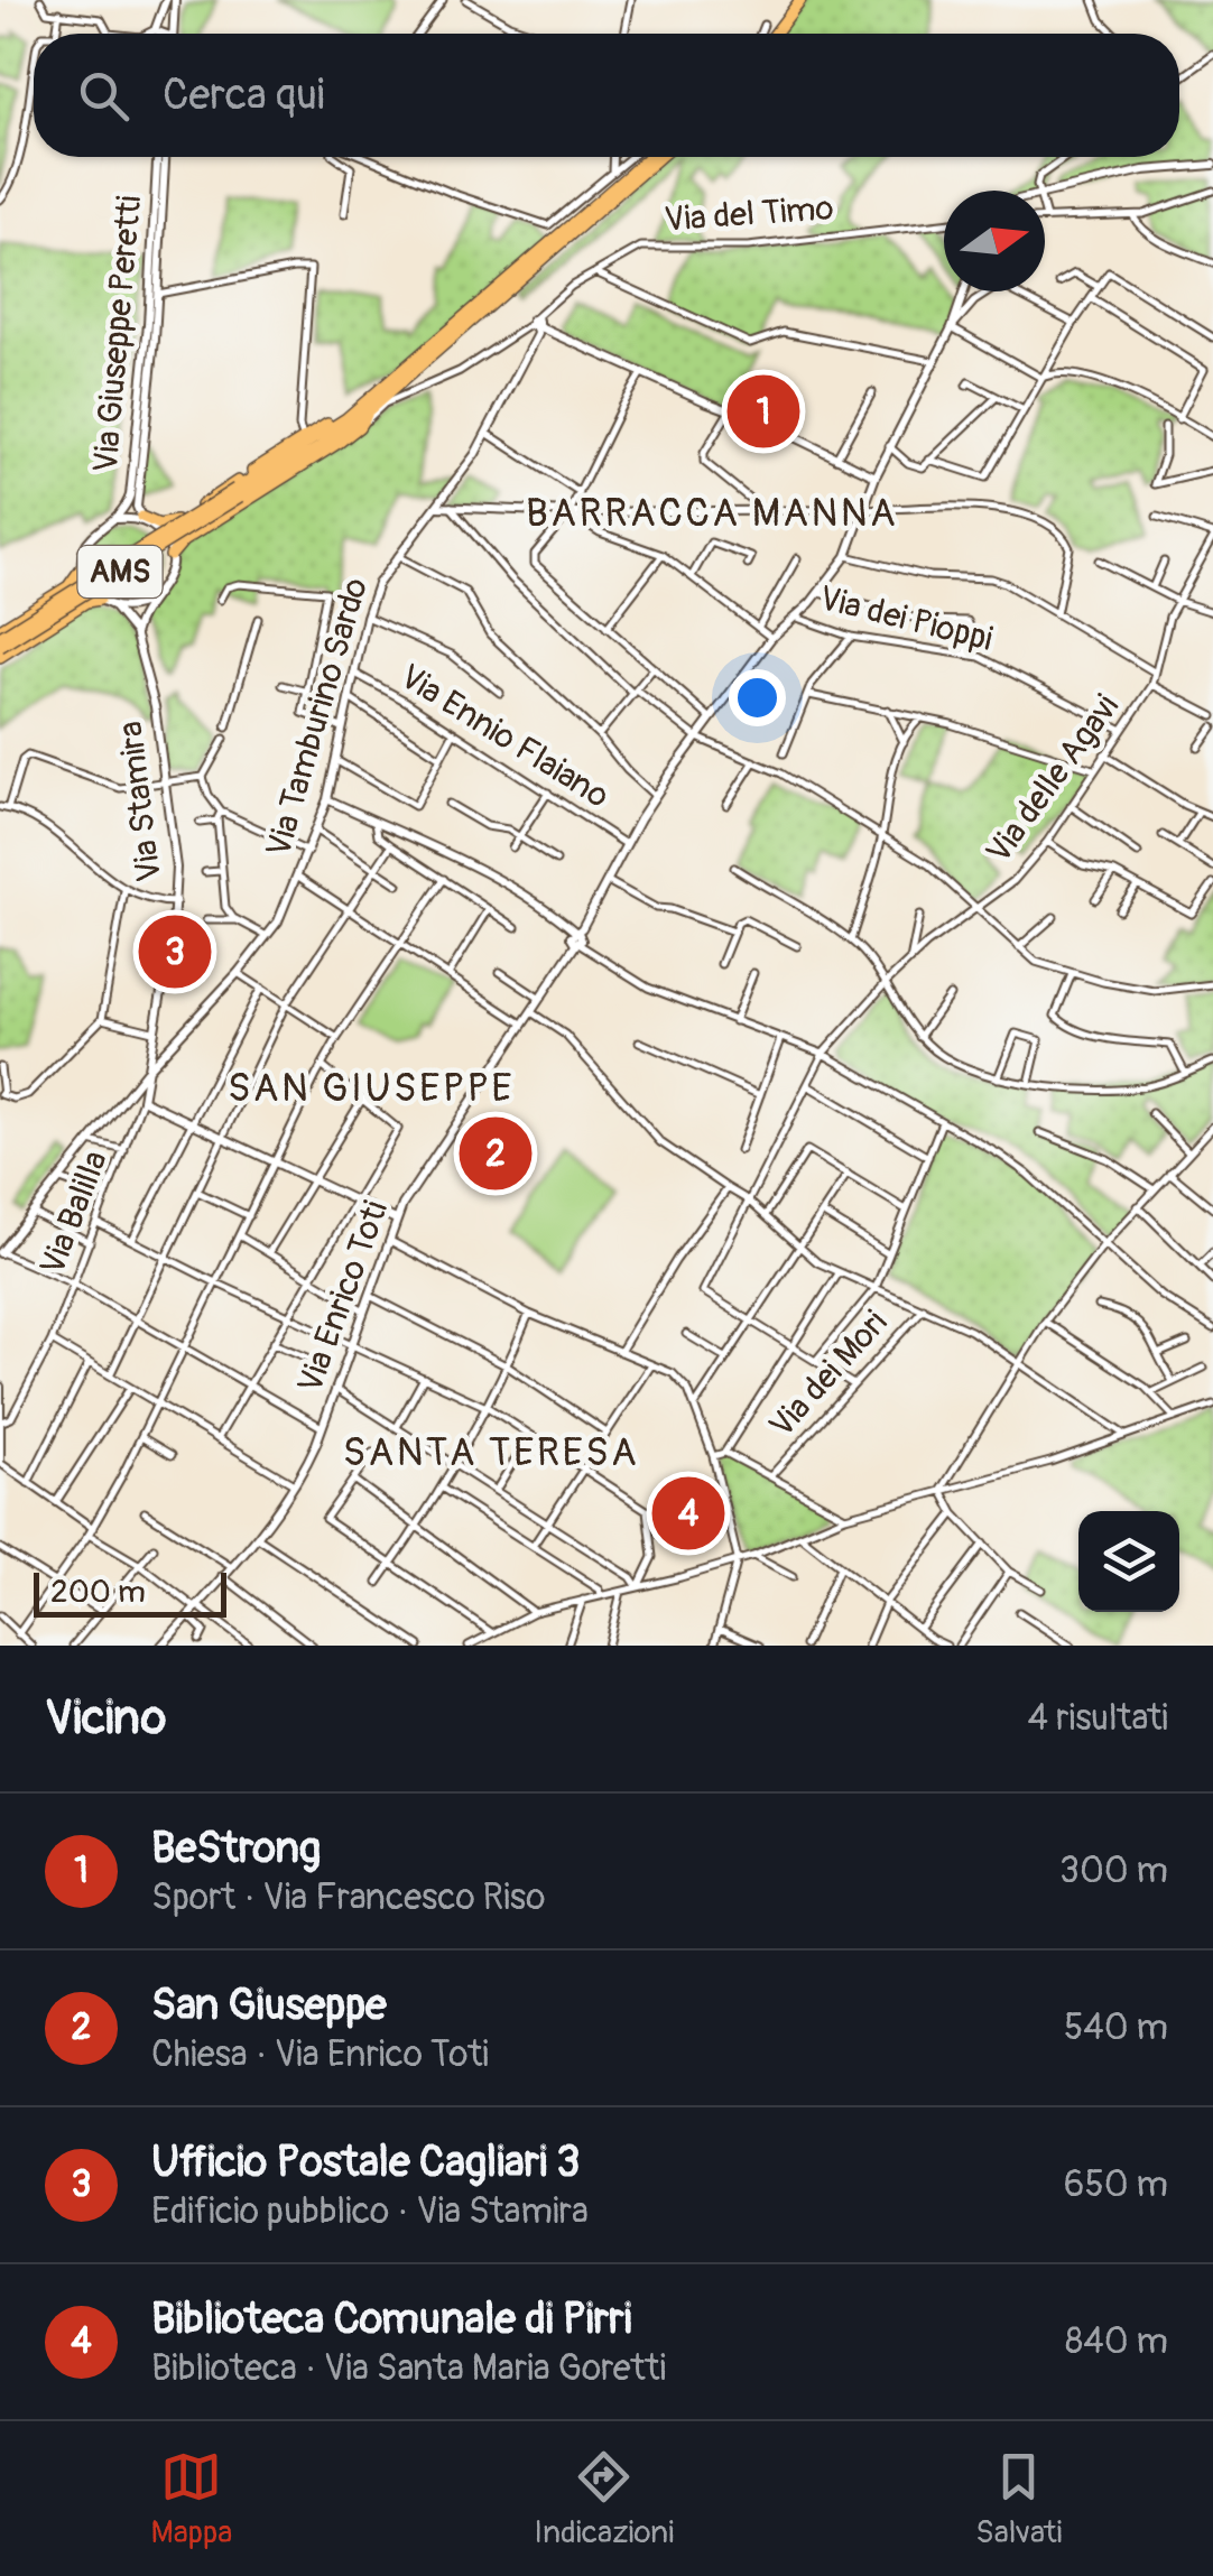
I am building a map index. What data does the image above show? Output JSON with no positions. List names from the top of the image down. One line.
{"streets":{"highway":["AMS"],"street":["Via del Timo","Via Giuseppe Peretti","Via dei Pioppi","Via Tamburino Sardo","Via Ennio Flaiano","Via delle Agavi","Via Stamira","Via Balilla","Via Enrico Toti","Via dei Mori"]},"crossings":[["Via del Timo","Via Tamburino Sardo"],["Via Giuseppe Peretti","Via Stamira"],["Via dei Pioppi","Via delle Agavi"],["Via dei Pioppi","Via Enrico Toti"],["Via Tamburino Sardo","Via Ennio Flaiano"],["Via Tamburino Sardo","Via Stamira"],["Via Ennio Flaiano","Via Enrico Toti"],["Via Stamira","Via Balilla"]],"districts":["BARRACCA MANNA","SAN GIUSEPPE","SANTA TERESA"],"scale_bar":"200 m","north":"right","page":{"search":"Cerca qui","pins":["1","3","2","4"],"scale":"200 m","heading":["Vicino","4 risultati"],"list":[{"mark":"1","name":"BeStrong","note":"Sport · Via Francesco Riso","value":"300 m"},{"mark":"2","name":"San Giuseppe","note":"Chiesa · Via Enrico Toti","value":"540 m"},{"mark":"3","name":"Ufficio Postale Cagliari 3","note":"Edificio pubblico · Via Stamira","value":"650 m"},{"mark":"4","name":"Biblioteca Comunale di Pirri","note":"Biblioteca · Via Santa Maria Goretti","value":"840 m"}],"nav":["Mappa","Indicazioni","Salvati"]}}
